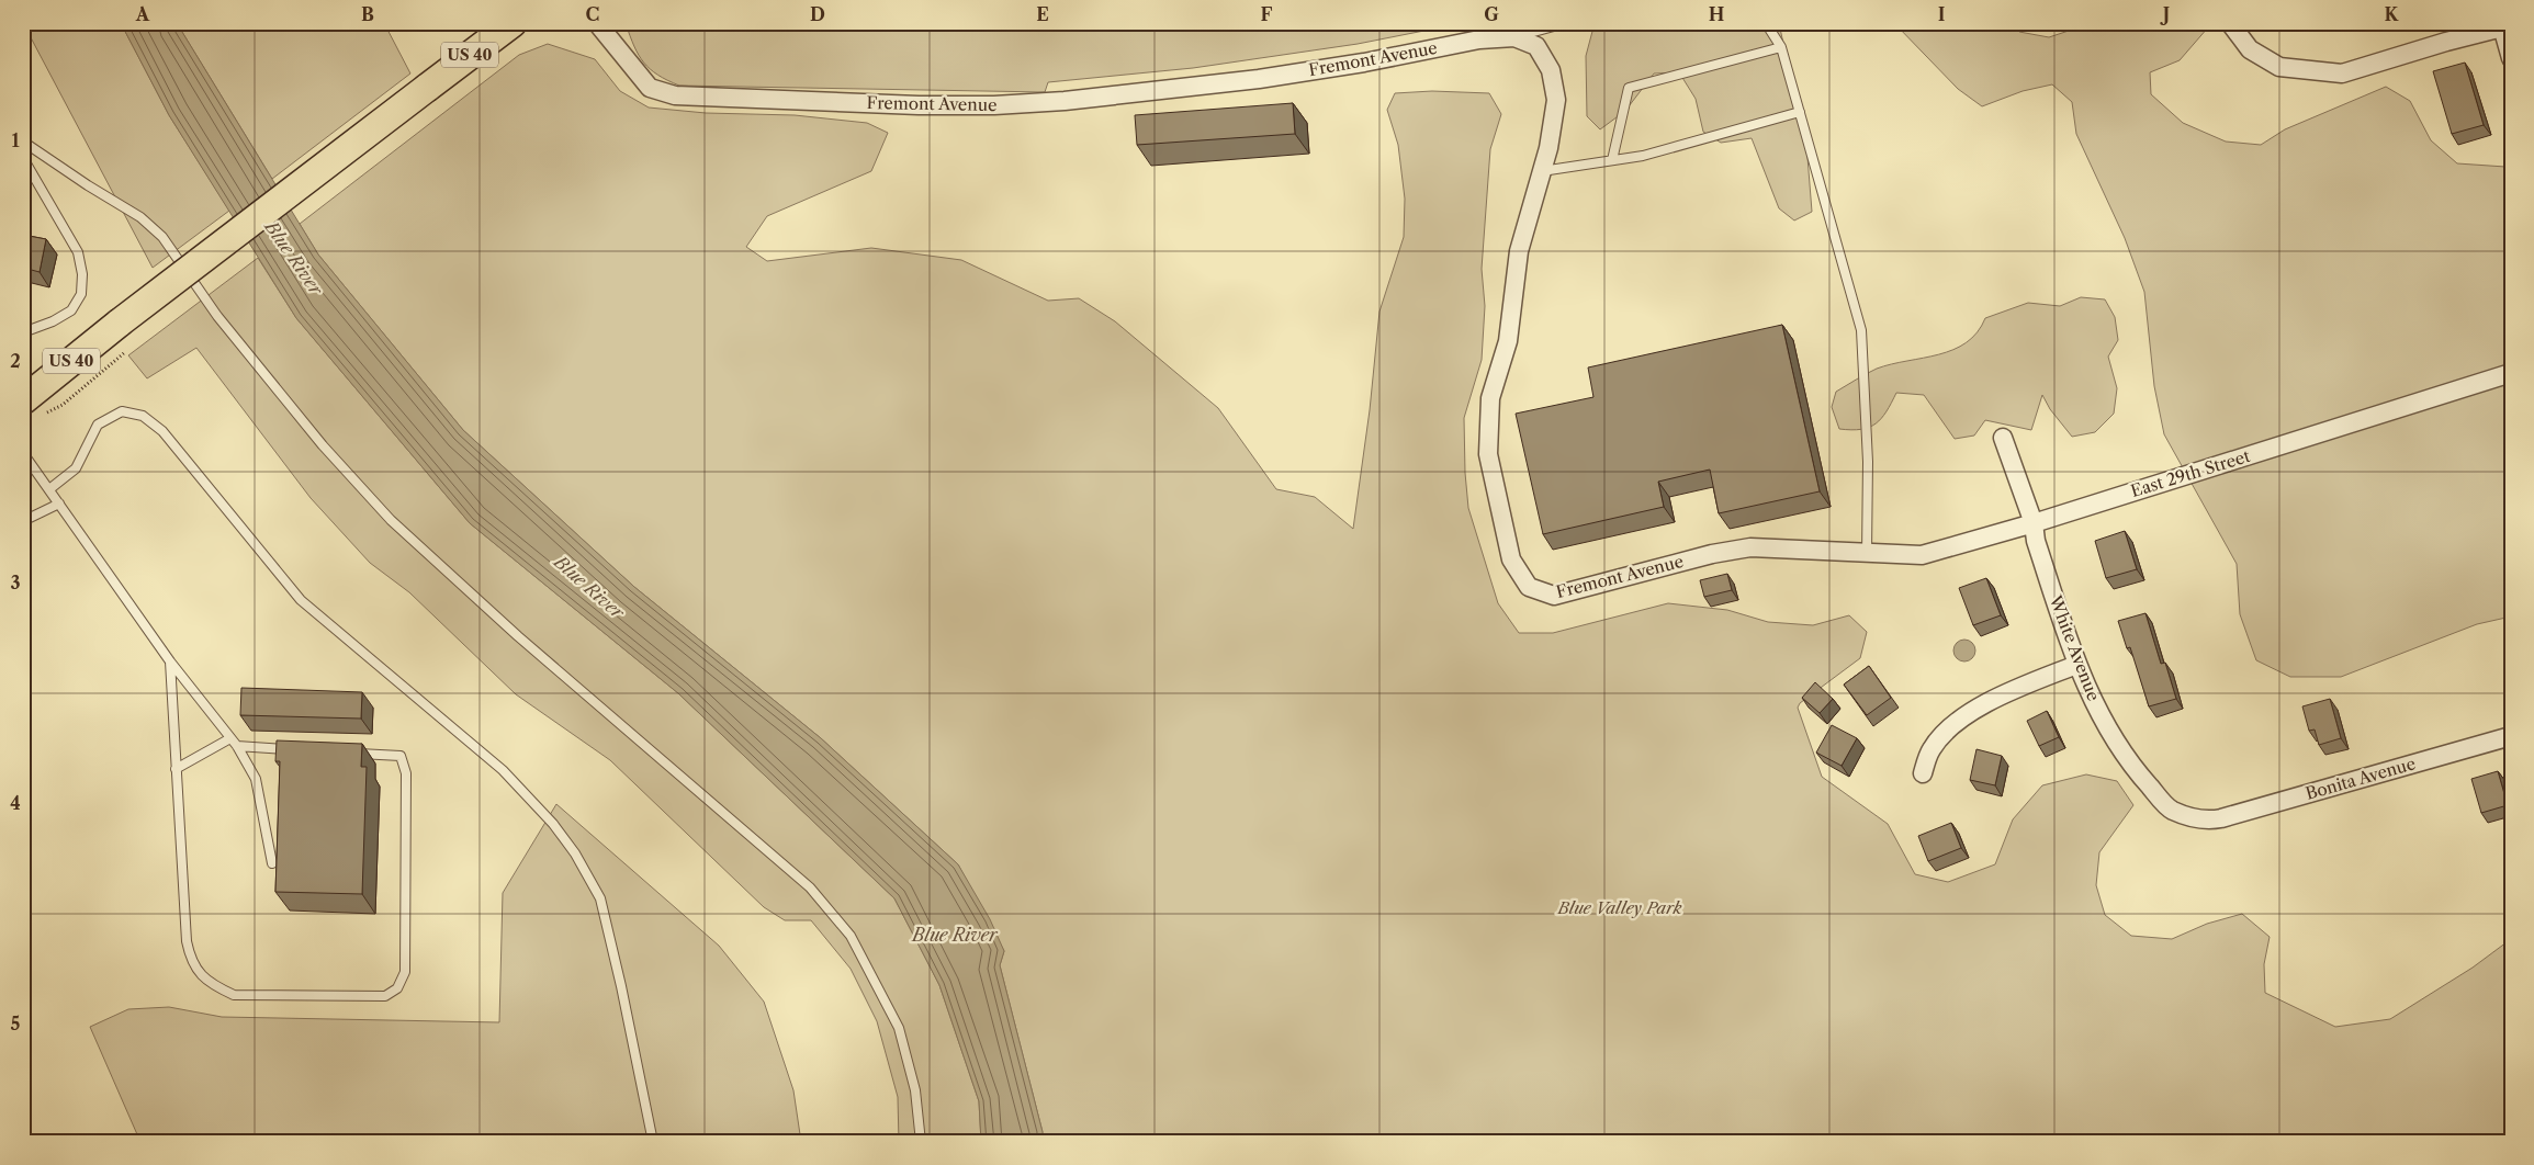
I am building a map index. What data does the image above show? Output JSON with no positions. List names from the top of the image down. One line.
{"streets":{"main road":["US 40"],"street":["Fremont Avenue","East 29th Street","White Avenue","Bonita Avenue"]},"crossings":[["Fremont Avenue","East 29th Street"],["East 29th Street","White Avenue"],["White Avenue","Bonita Avenue"]],"water":["Blue River"],"parks":["Blue Valley Park"],"grid":{"columns":["A","B","C","D","E","F","G","H","I","J","K"],"rows":["1","2","3","4","5"]}}
